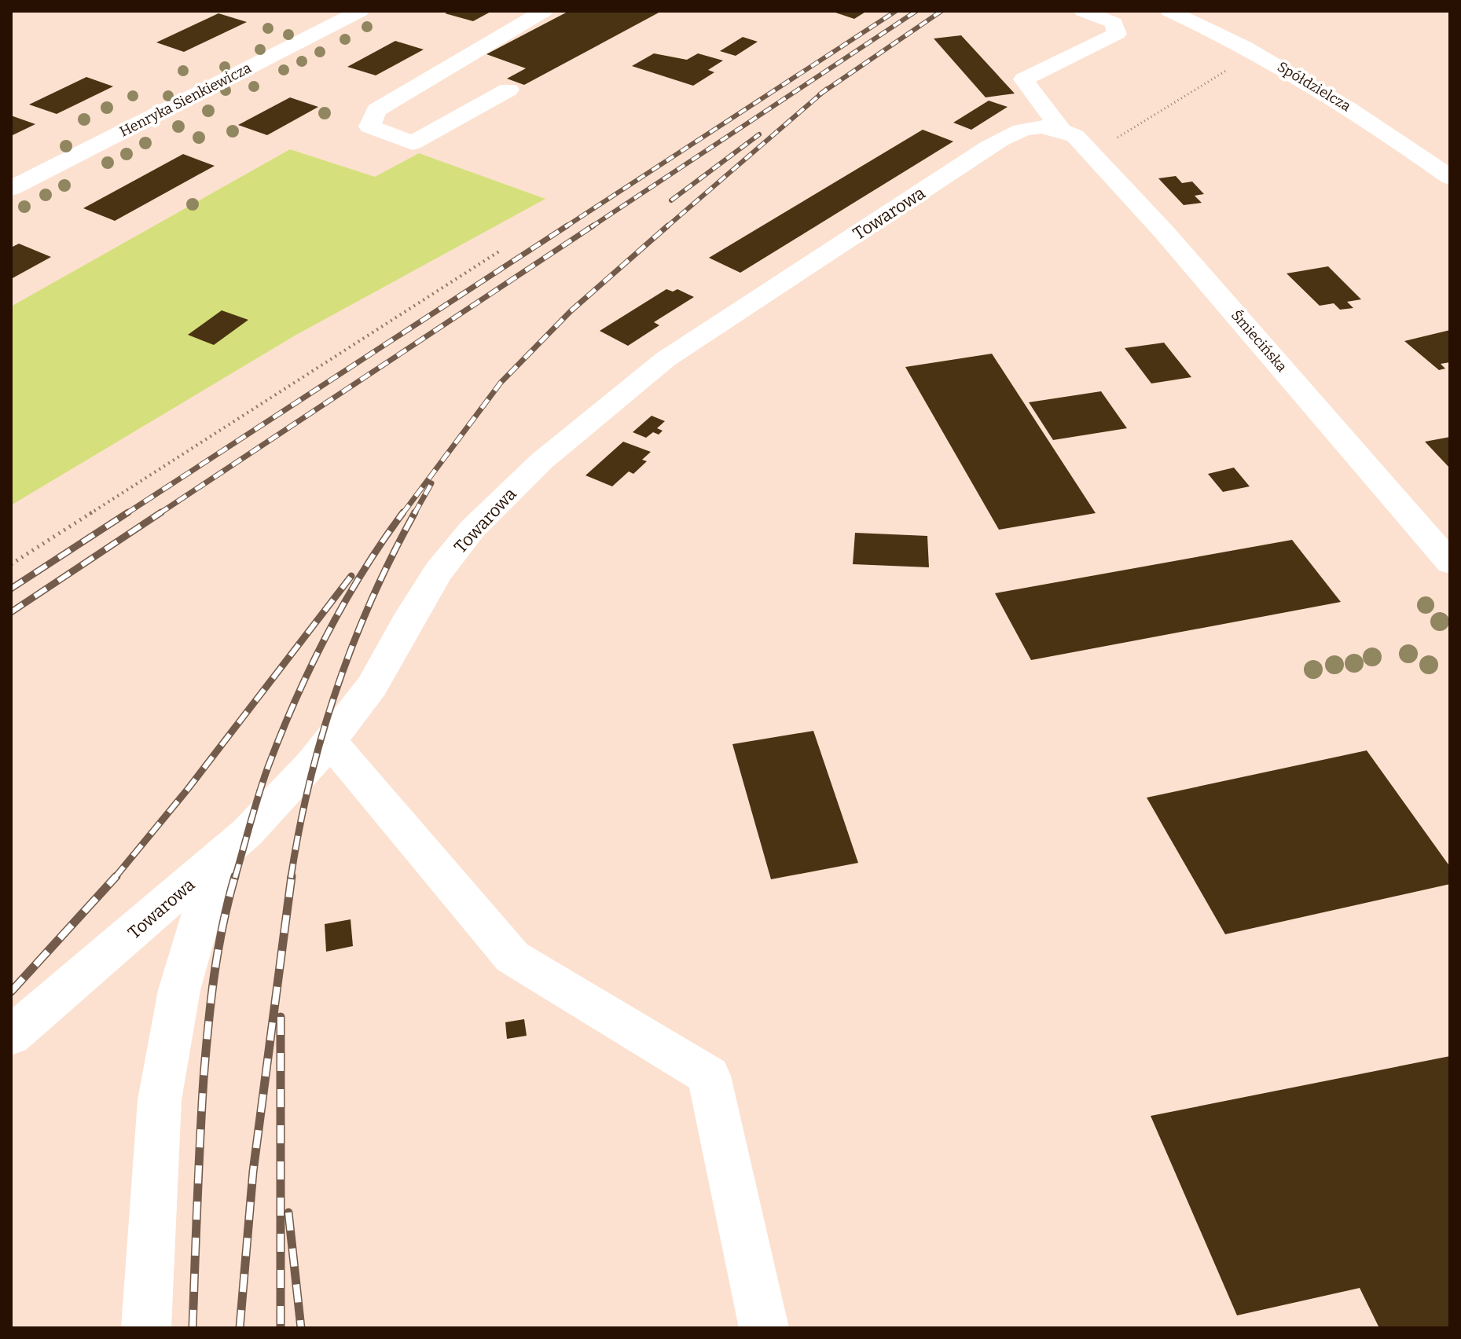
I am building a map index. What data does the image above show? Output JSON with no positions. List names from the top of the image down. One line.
{"streets":{"street":["Spółdzielcza","Henryka Sienkiewicza","Towarowa","Śmiecińska"]},"crossings":[["Towarowa","Śmiecińska"]]}
